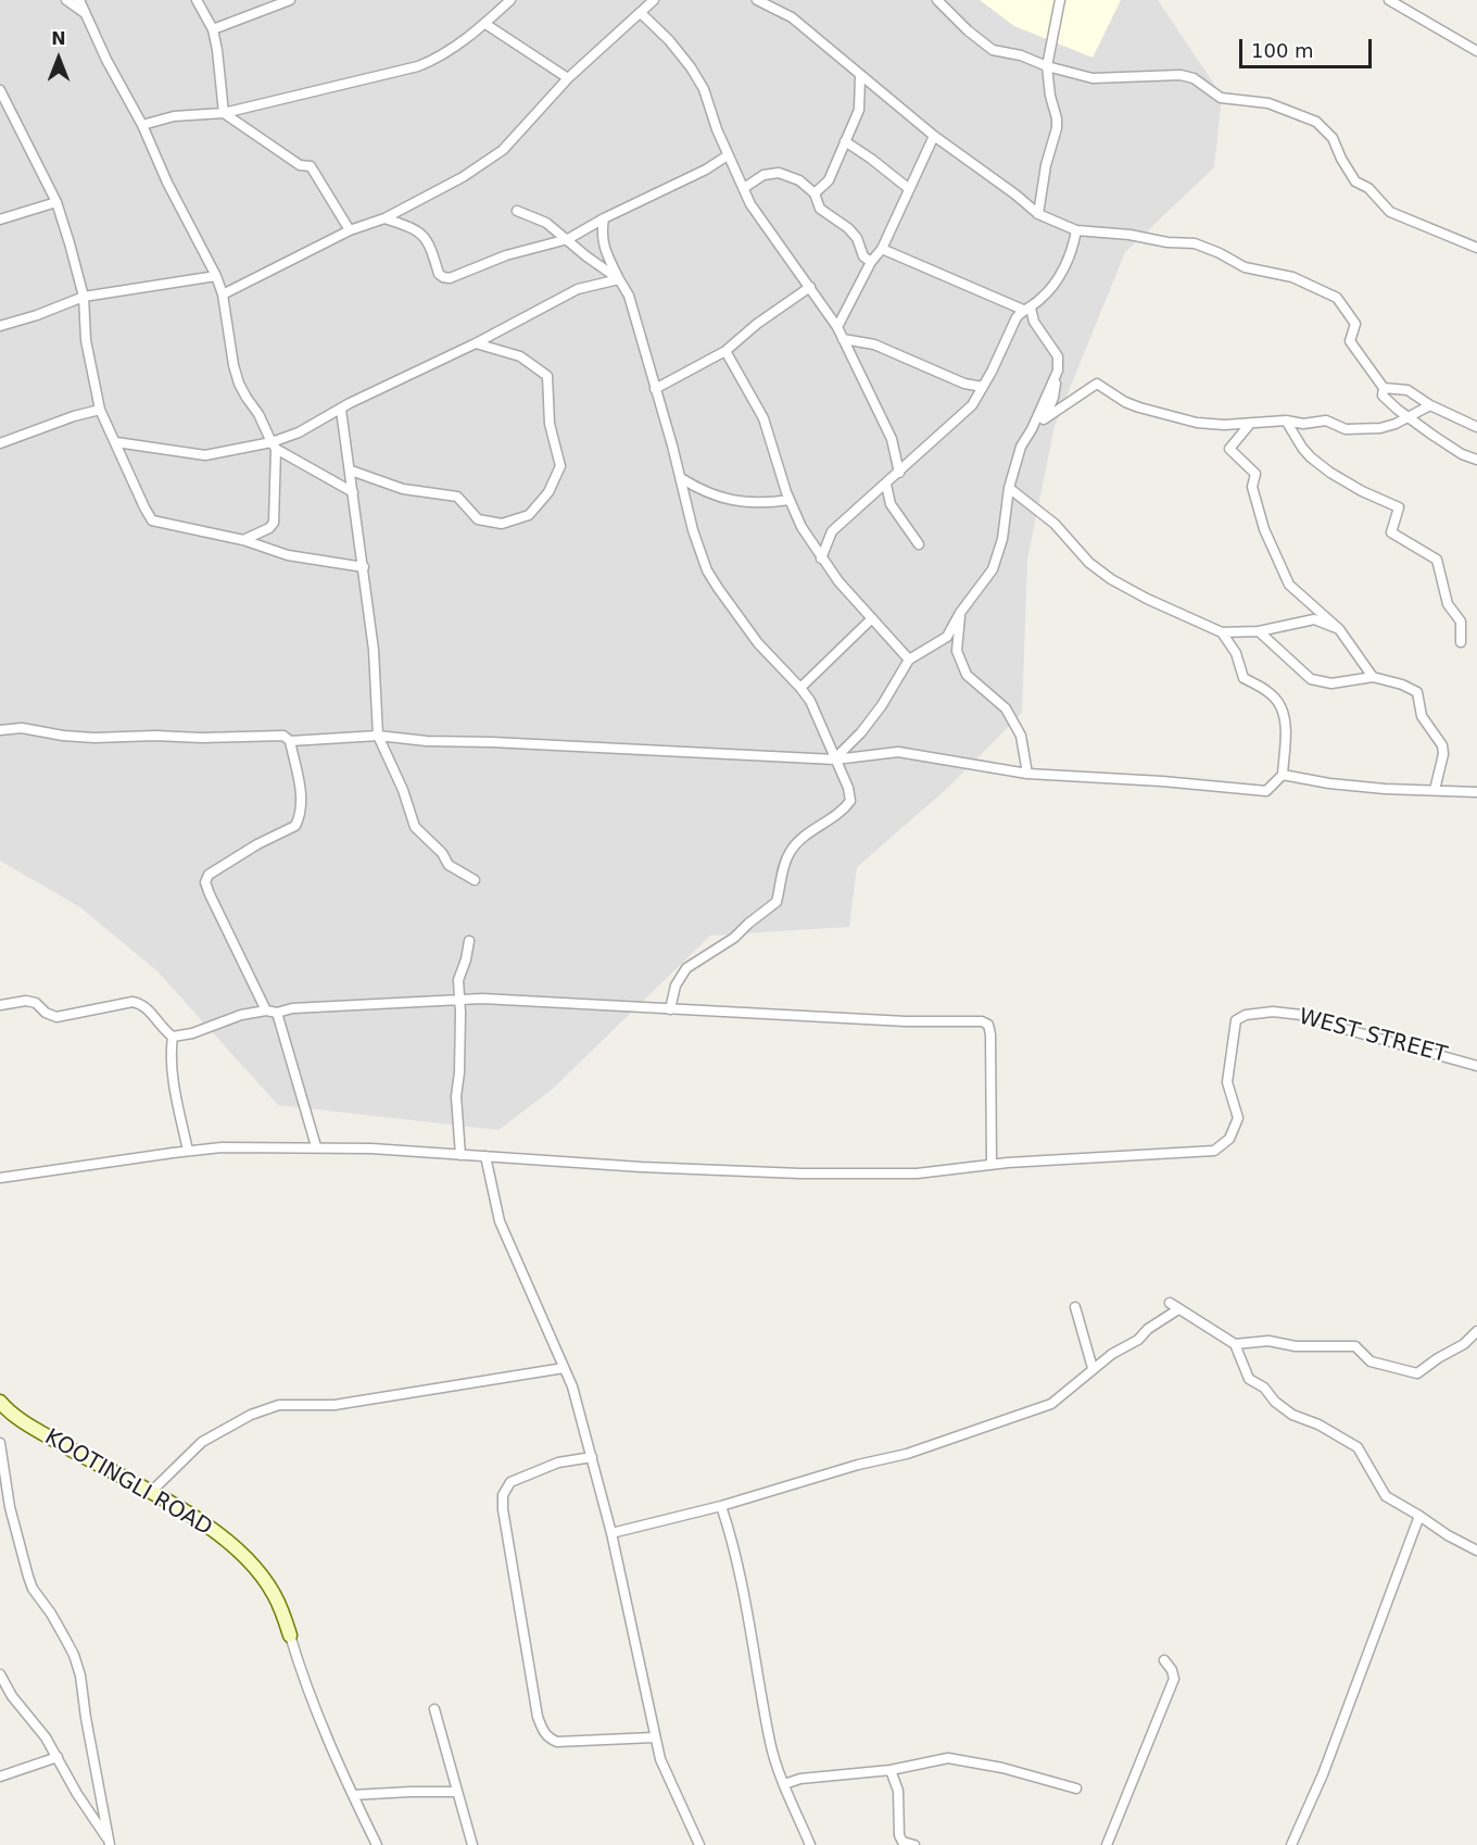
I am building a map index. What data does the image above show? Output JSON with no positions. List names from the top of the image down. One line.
{"streets":{"street":["WEST STREET","KOOTINGLI ROAD"]},"scale_bar":"100 m","north":"top"}
